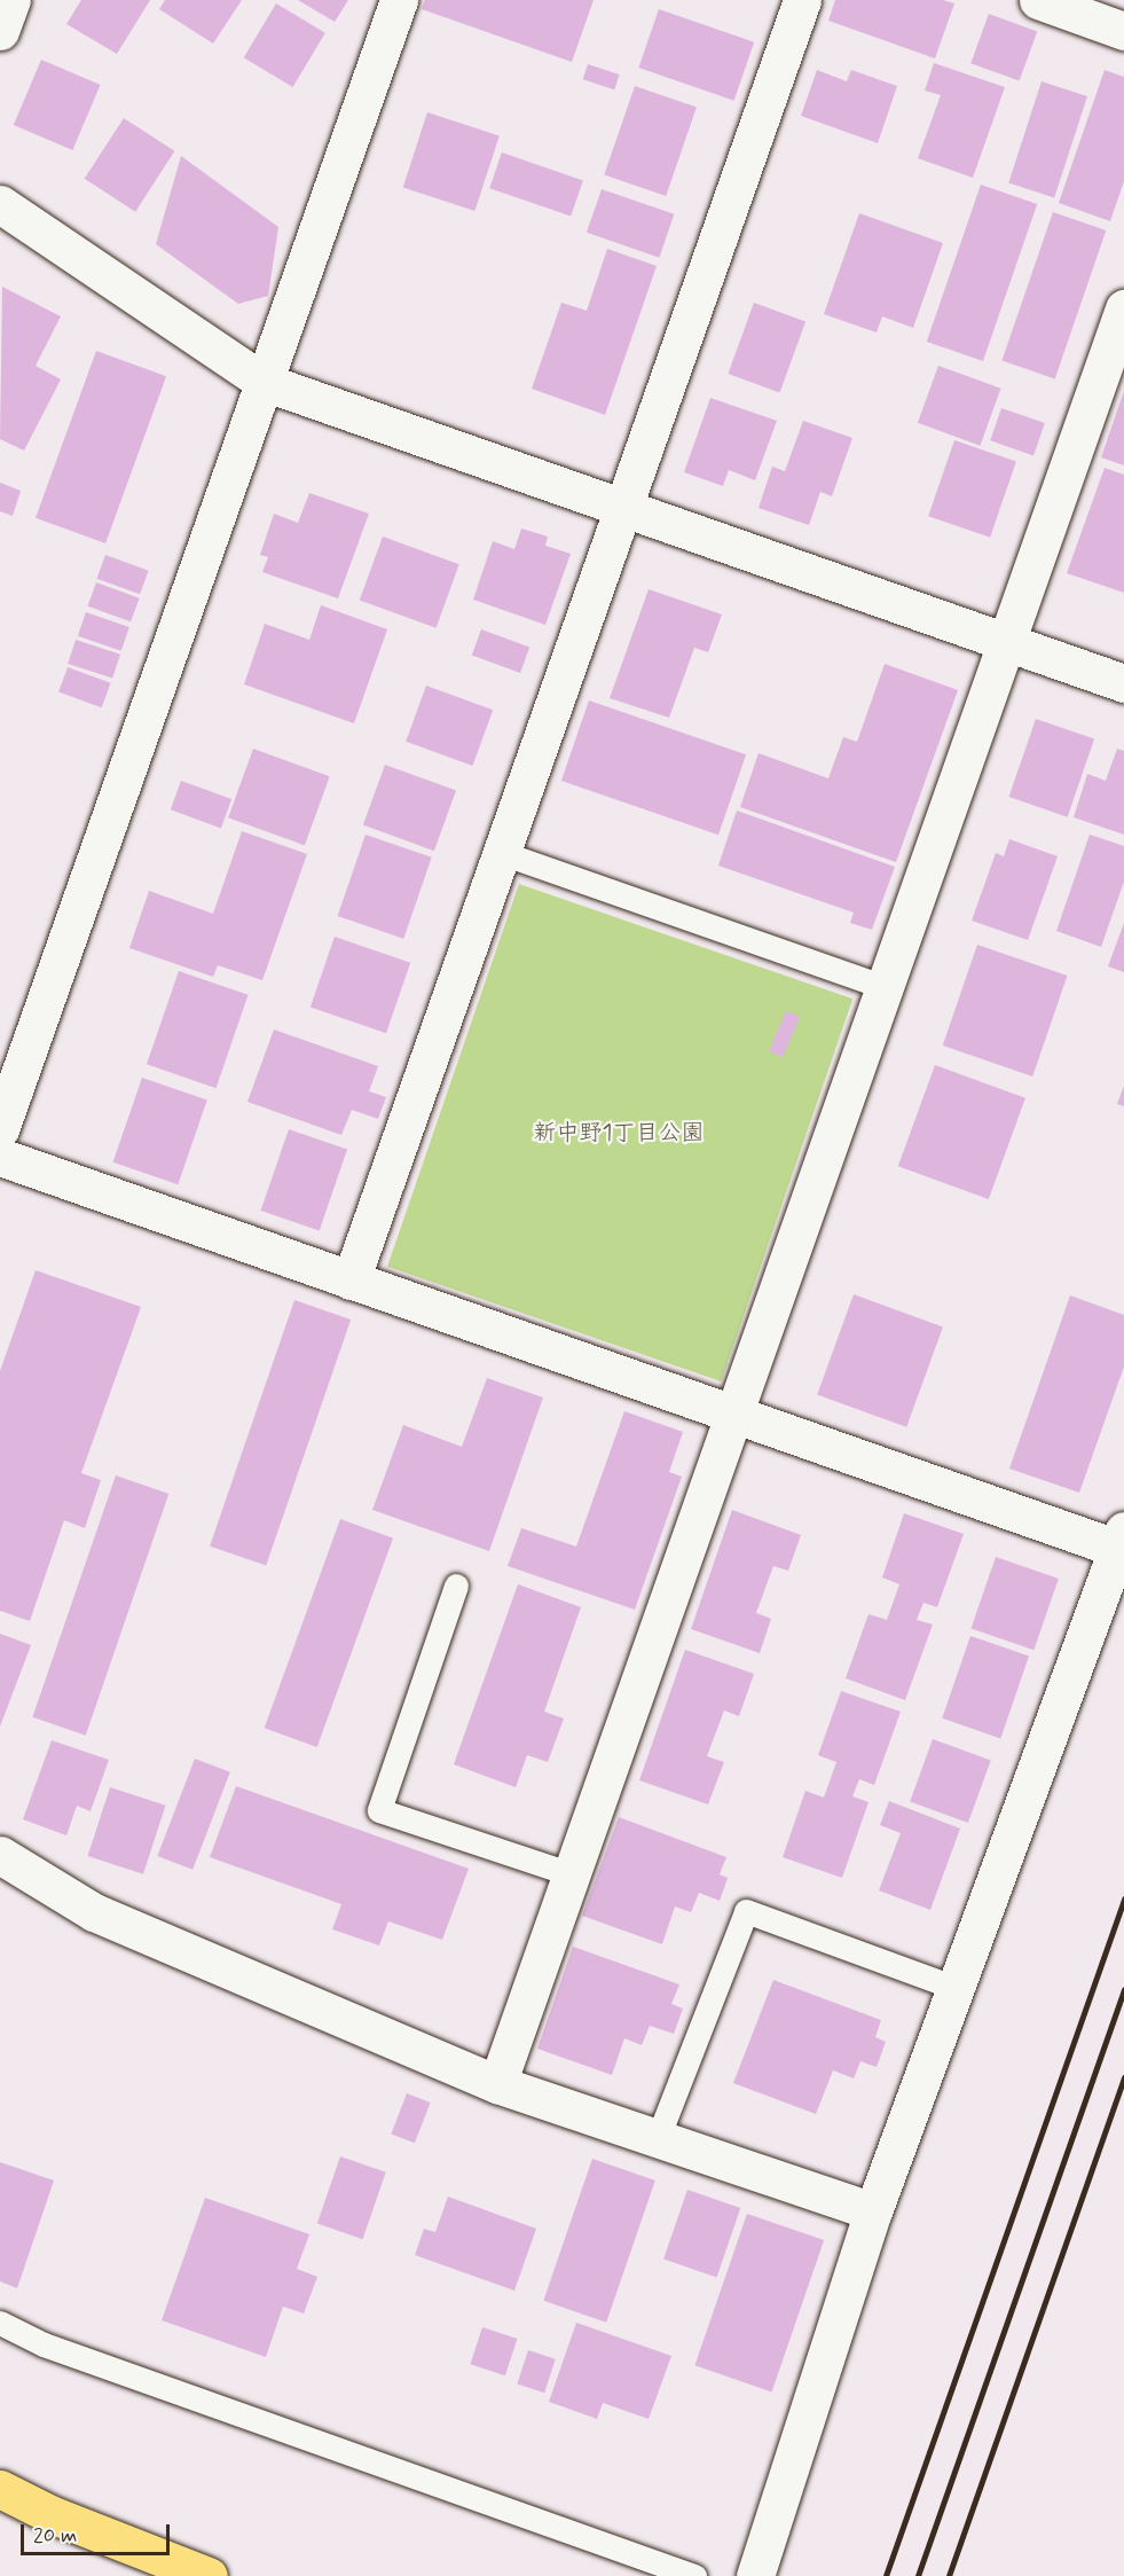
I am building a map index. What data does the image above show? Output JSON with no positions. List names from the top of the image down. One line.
{"parks":["新中野1丁目公園"],"scale_bar":"20 m"}
